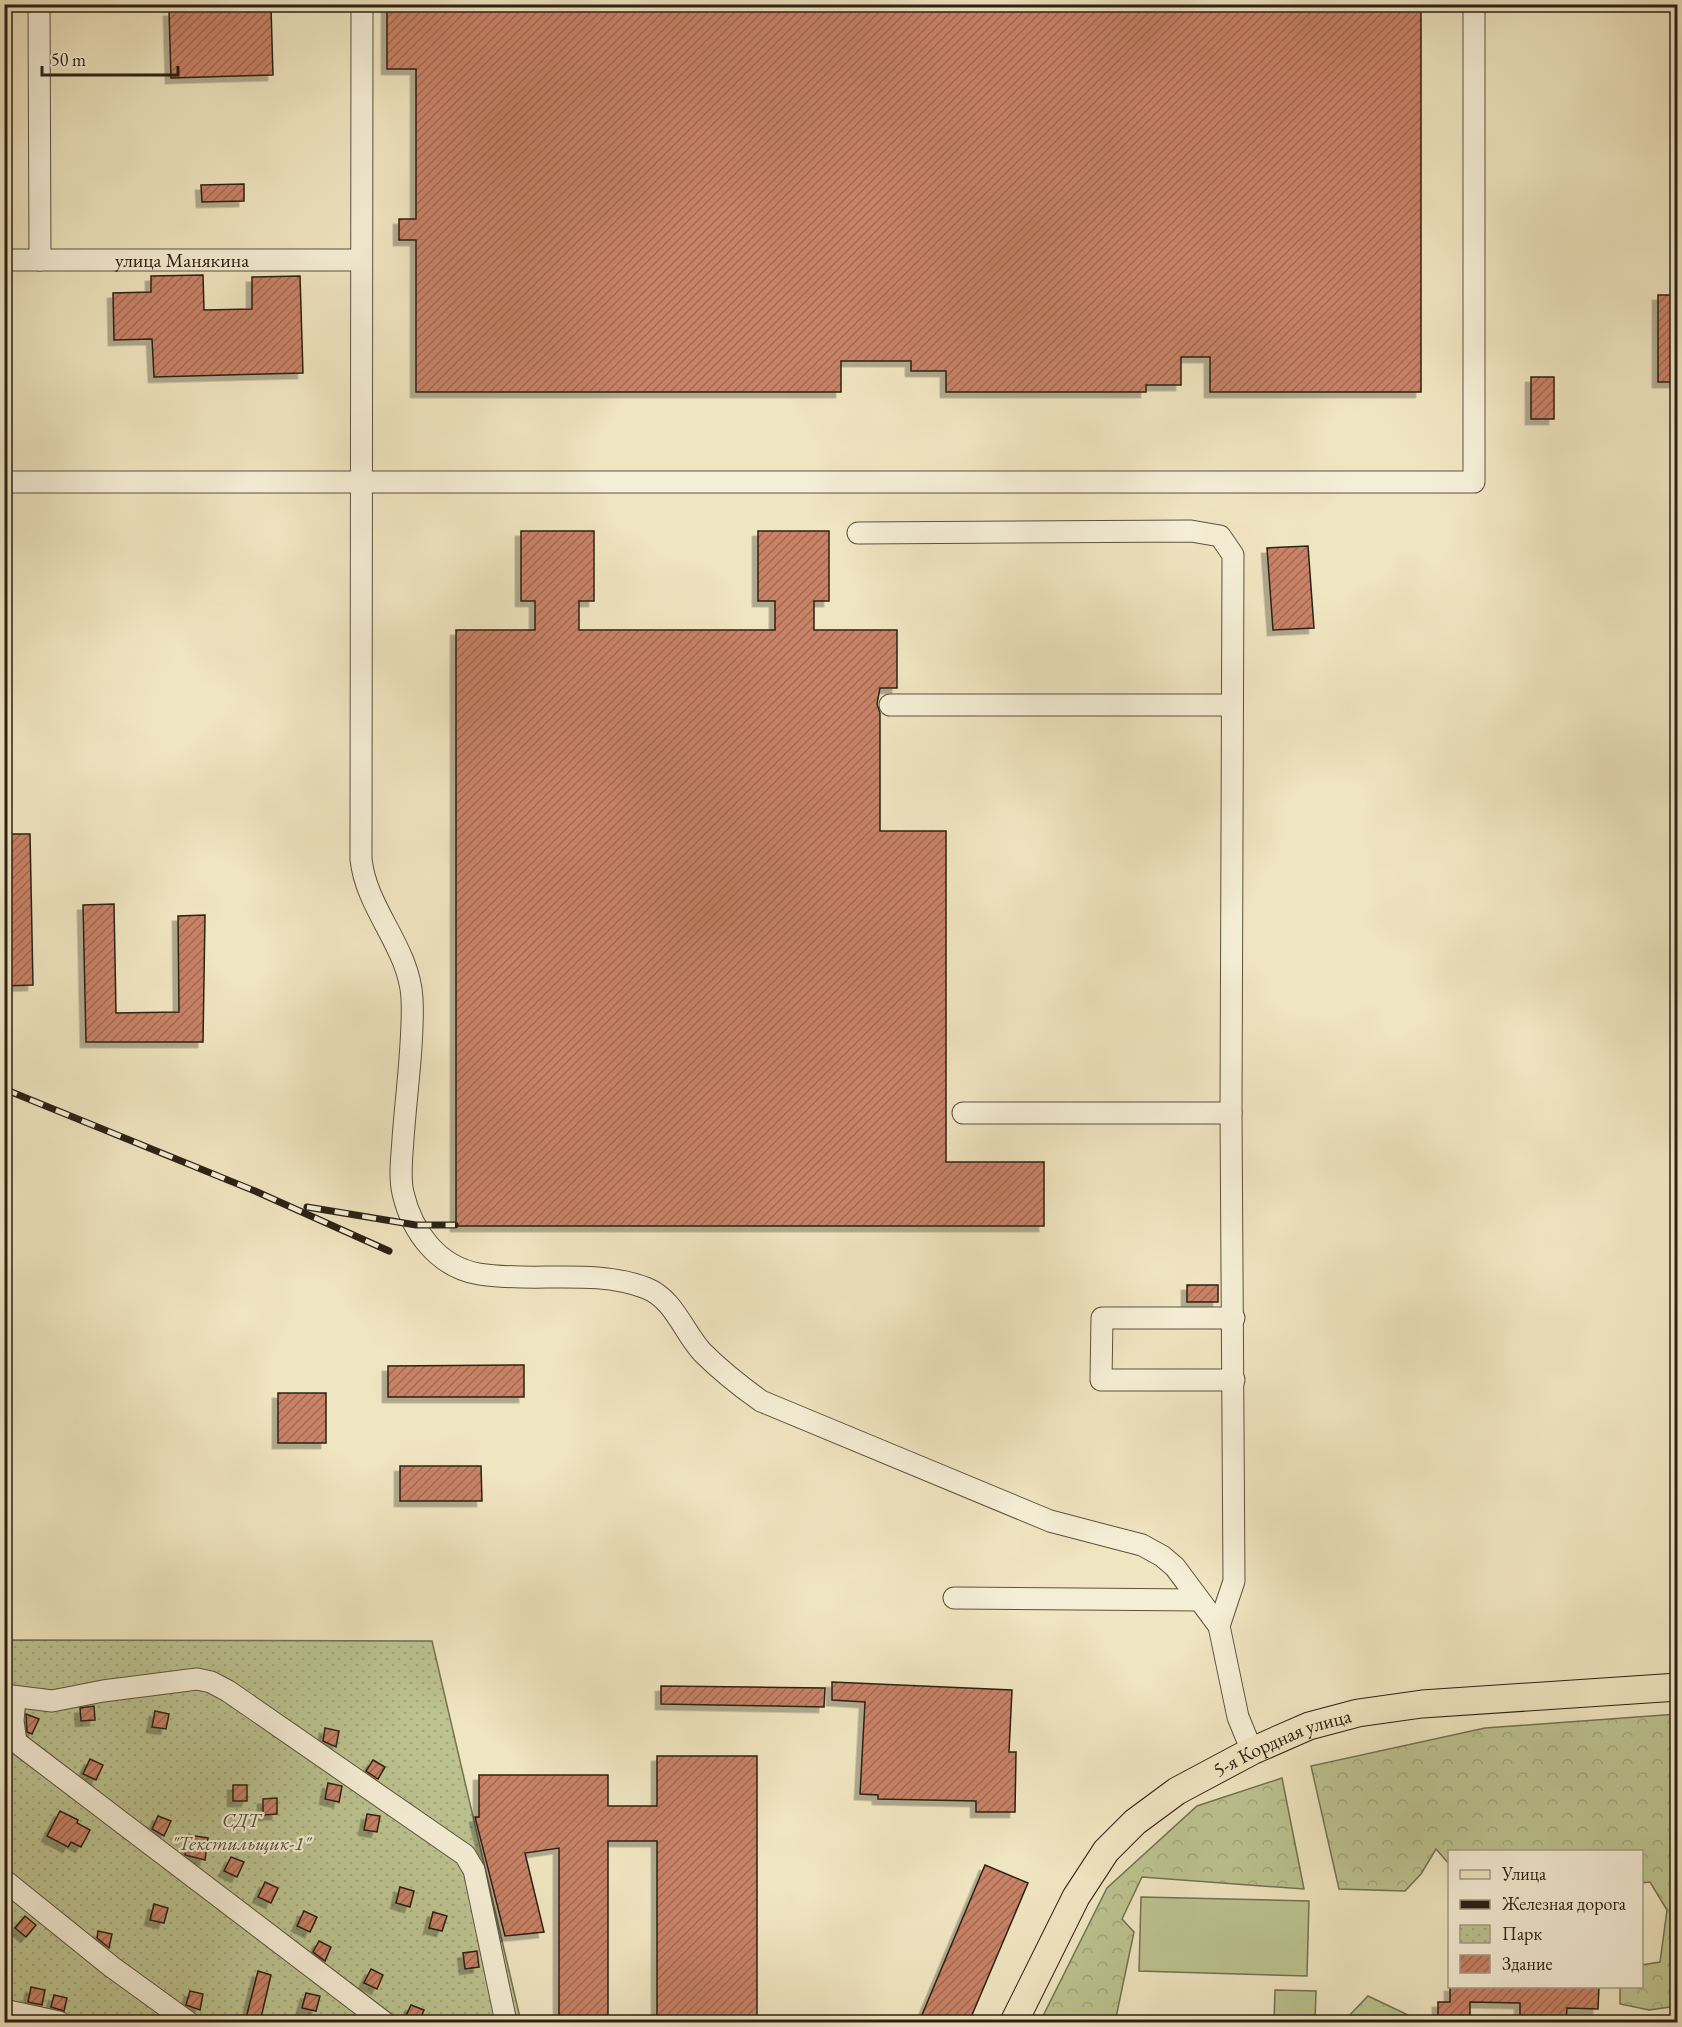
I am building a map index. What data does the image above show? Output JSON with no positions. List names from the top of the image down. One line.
{"streets":{"main road":["5-я Кордная улица"],"lane":["улица Манякина"]},"parks":["СДТ \"Текстильщик-1\""],"legend":["Улица","Железная дорога","Парк","Здание"],"scale_bar":"50 m"}
